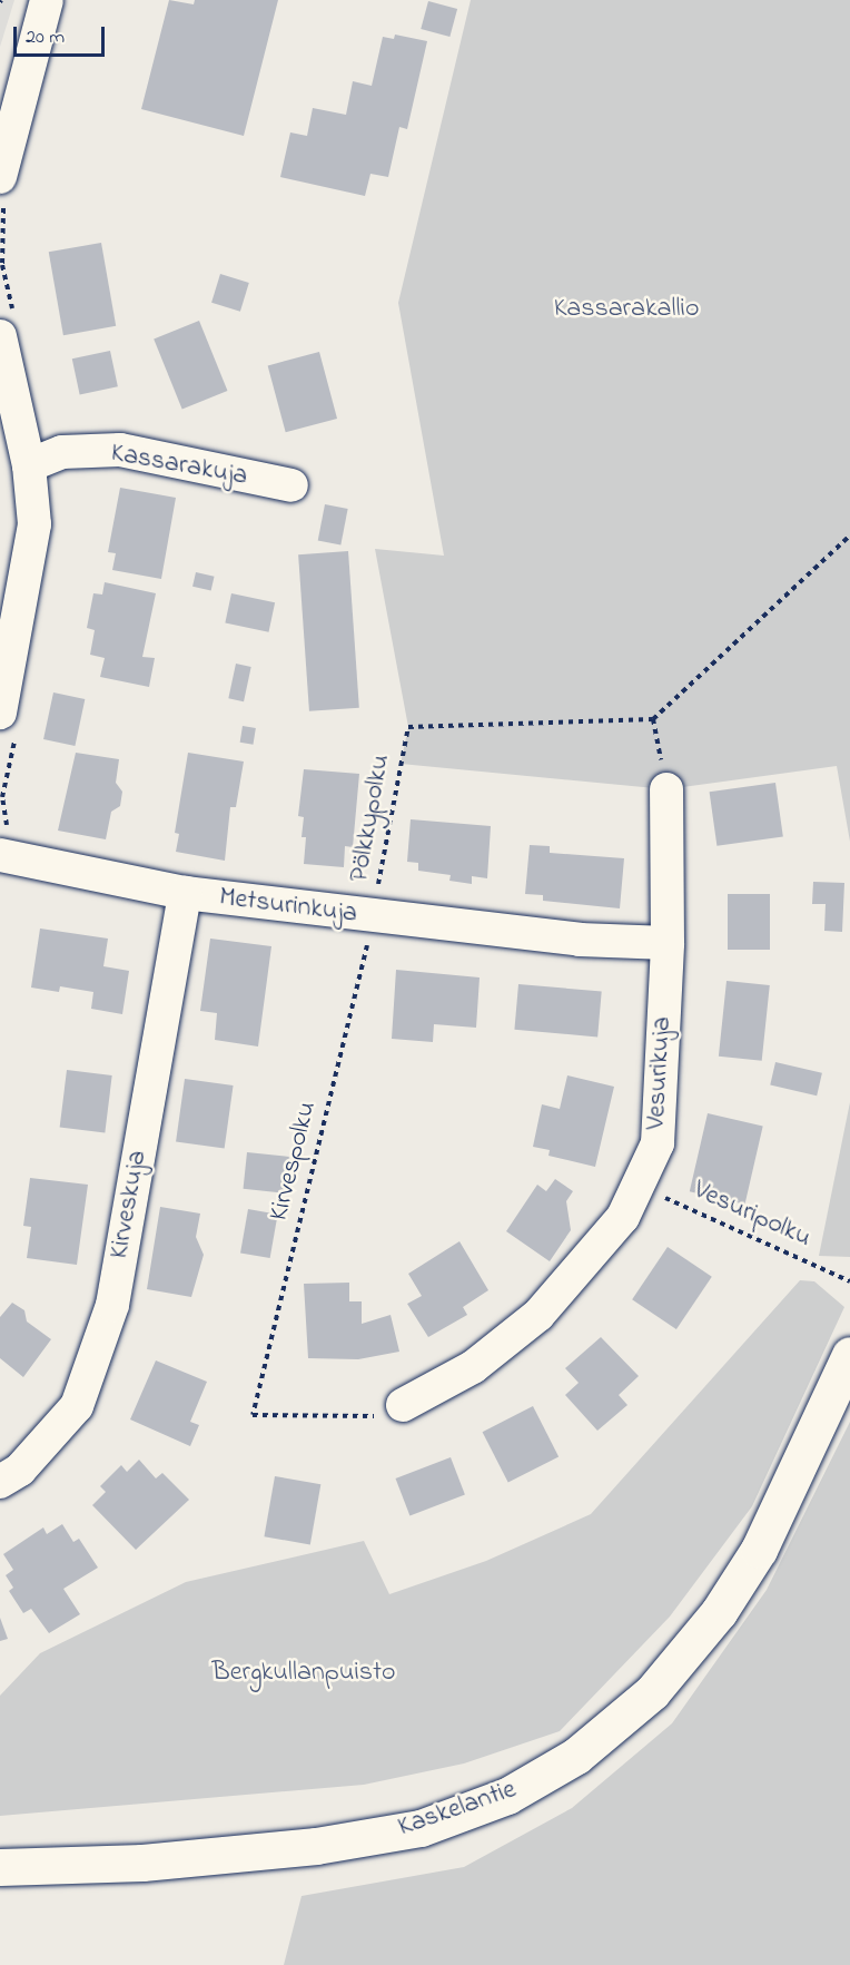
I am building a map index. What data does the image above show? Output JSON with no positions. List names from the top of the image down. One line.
{"streets":{"street":["Kassarakuja","Metsurinkuja","Vesurikuja","Kirveskuja","Kaskelantie"],"path":["Pölkkypolku","Kirvespolku","Vesuripolku"]},"crossings":[["Pölkkypolku","Metsurinkuja"],["Pölkkypolku","Kirvespolku"],["Metsurinkuja","Vesurikuja"],["Metsurinkuja","Kirvespolku"],["Metsurinkuja","Kirveskuja"],["Vesurikuja","Kirvespolku"],["Vesurikuja","Vesuripolku"]],"parks":["Kassarakallio","Bergkullanpuisto"],"scale_bar":"20 m"}
